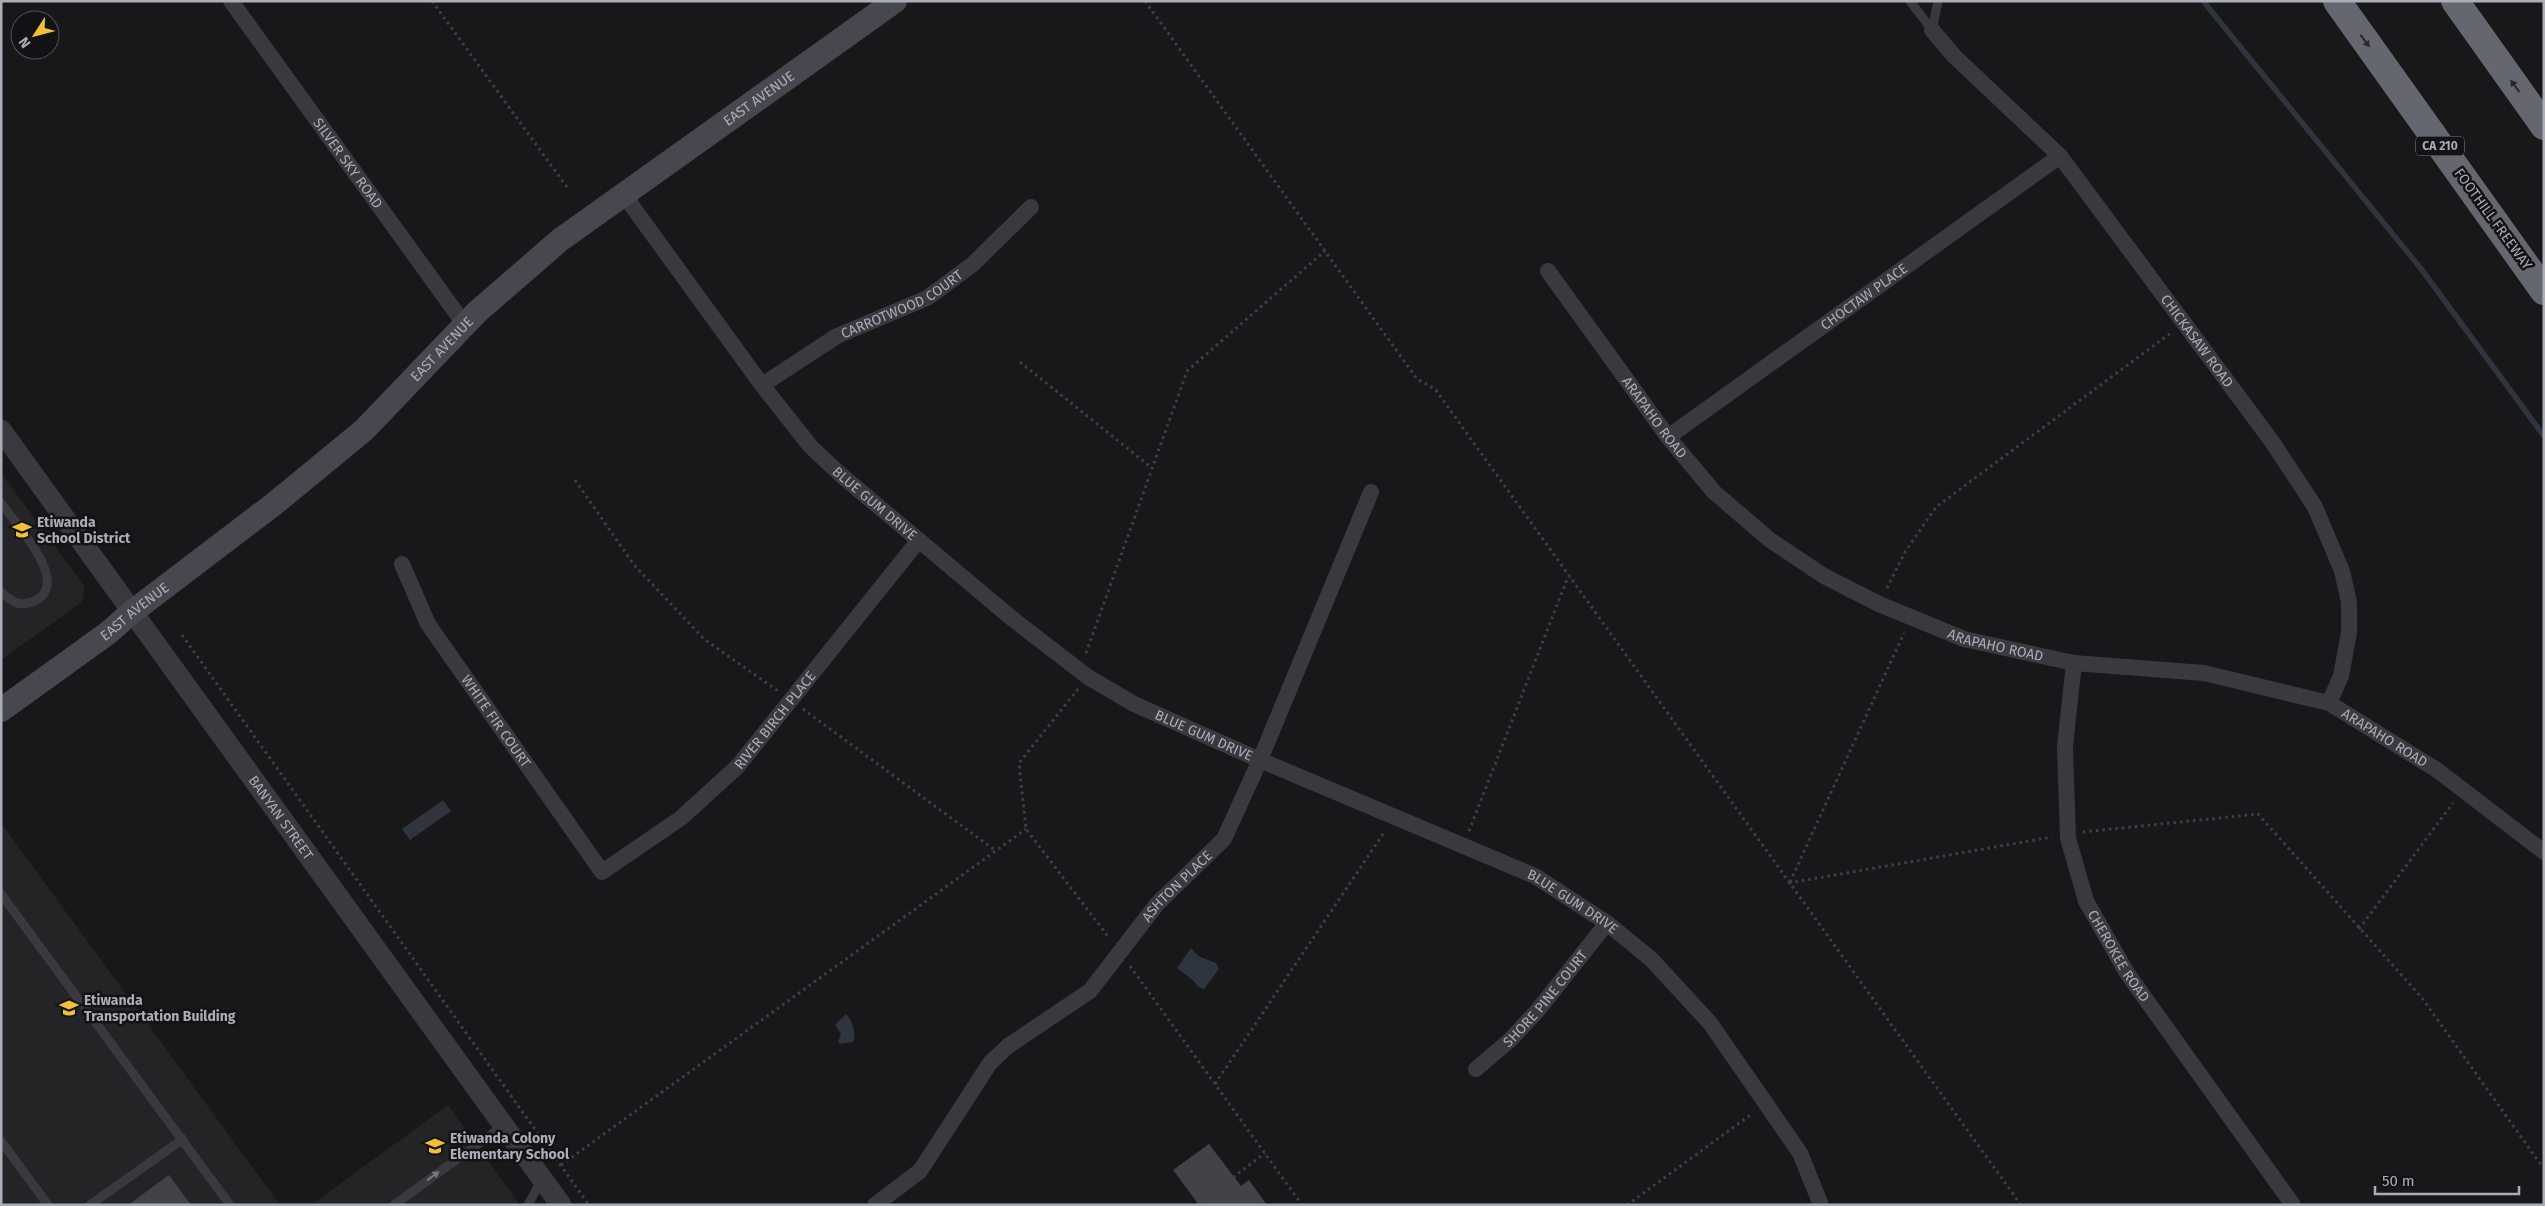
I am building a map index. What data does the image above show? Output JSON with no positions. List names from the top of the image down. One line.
{"streets":{"highway":["CA 210","FOOTHILL FREEWAY"],"main road":["EAST AVENUE"],"street":["SILVER SKY ROAD","CHOCTAW PLACE","CARROTWOOD COURT","CHICKASAW ROAD","ARAPAHO ROAD","BLUE GUM DRIVE","RIVER BIRCH PLACE","WHITE FIR COURT","BANYAN STREET","ASHTON PLACE","CHEROKEE ROAD","SHORE PINE COURT"]},"crossings":[["EAST AVENUE","SILVER SKY ROAD"],["EAST AVENUE","BLUE GUM DRIVE"],["EAST AVENUE","BANYAN STREET"],["CHOCTAW PLACE","CHICKASAW ROAD"],["CHOCTAW PLACE","ARAPAHO ROAD"],["CARROTWOOD COURT","BLUE GUM DRIVE"],["CHICKASAW ROAD","ARAPAHO ROAD"],["ARAPAHO ROAD","CHEROKEE ROAD"],["BLUE GUM DRIVE","RIVER BIRCH PLACE"],["BLUE GUM DRIVE","ASHTON PLACE"],["BLUE GUM DRIVE","SHORE PINE COURT"],["RIVER BIRCH PLACE","WHITE FIR COURT"]],"places":{"school or university":["Etiwanda School District","Etiwanda Transportation Building","Etiwanda Colony Elementary School"]},"scale_bar":"50 m","north":"bottom left"}
